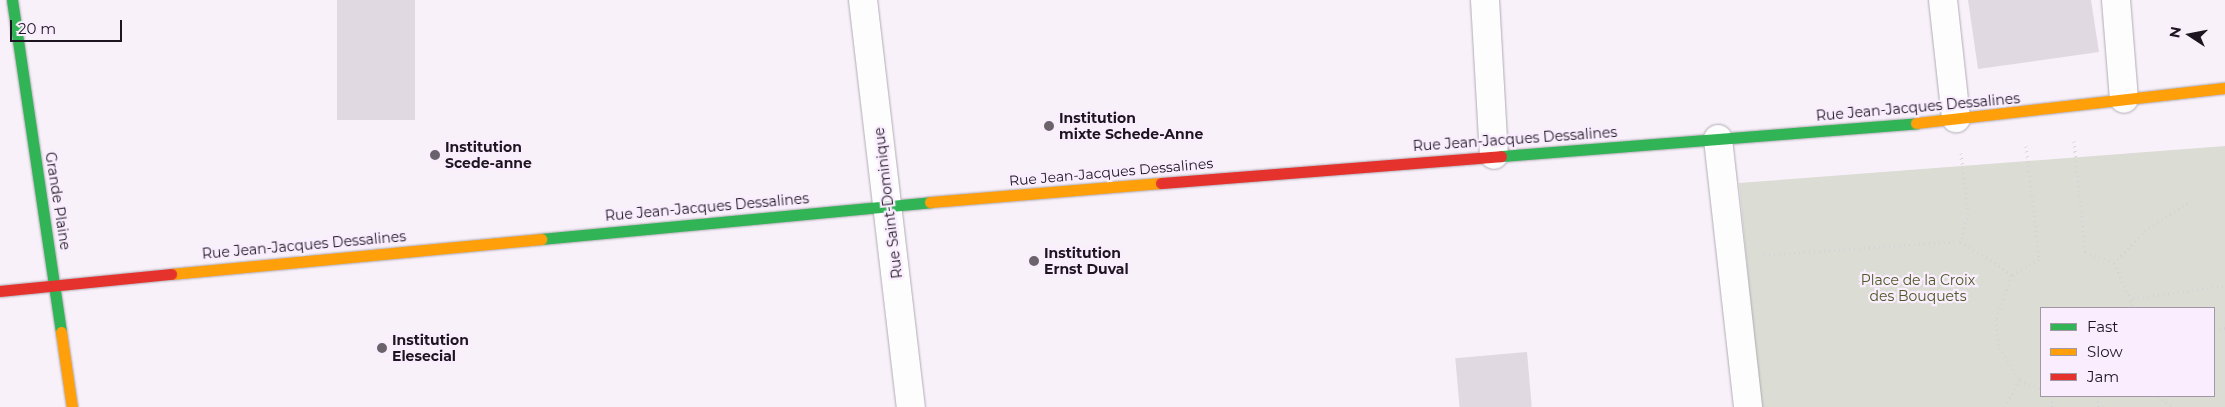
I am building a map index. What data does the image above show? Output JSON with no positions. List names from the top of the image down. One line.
{"streets":{"street":["Rue Jean-Jacques Dessalines","Grande Plaine","Rue Saint-Dominique"]},"crossings":[["Rue Jean-Jacques Dessalines","Grande Plaine"],["Rue Jean-Jacques Dessalines","Rue Saint-Dominique"]],"parks":["Place de la Croix des Bouquets"],"places":["Institution mixte Schede-Anne","Institution Scede-anne","Institution Ernst Duval","Institution Elesecial"],"legend":["Fast","Slow","Jam"],"scale_bar":"20 m","north":"left"}
